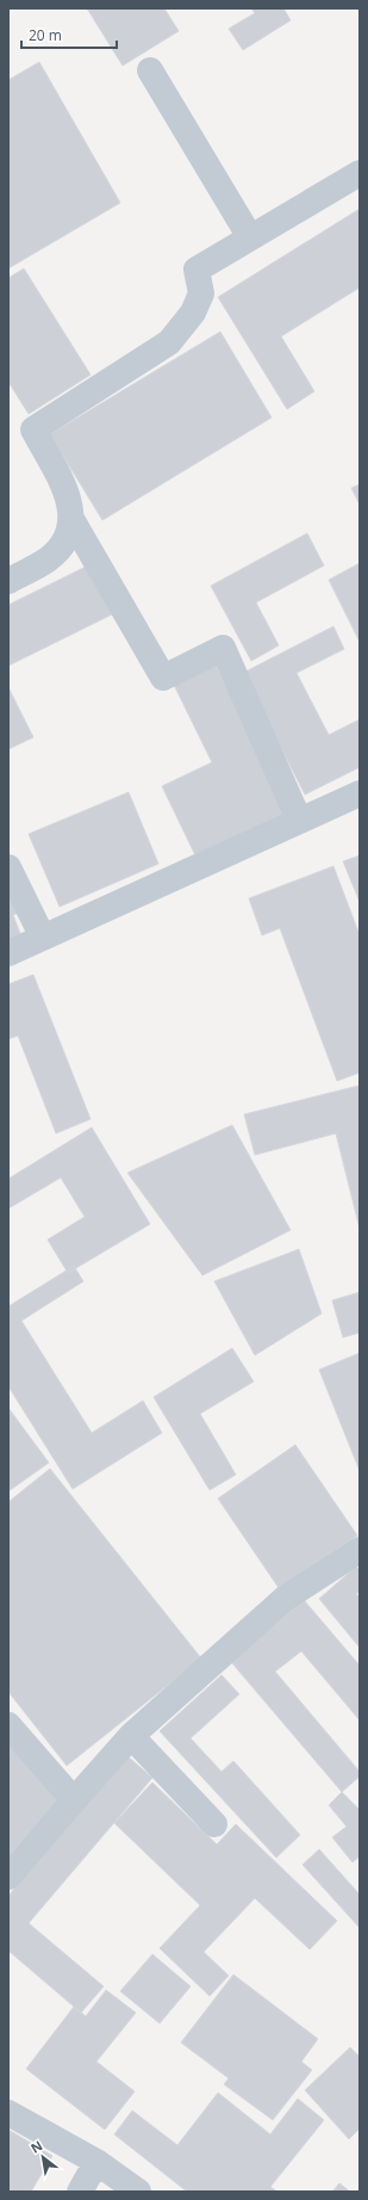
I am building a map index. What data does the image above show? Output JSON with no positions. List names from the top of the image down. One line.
{"scale_bar":"20 m","north":"top left"}
